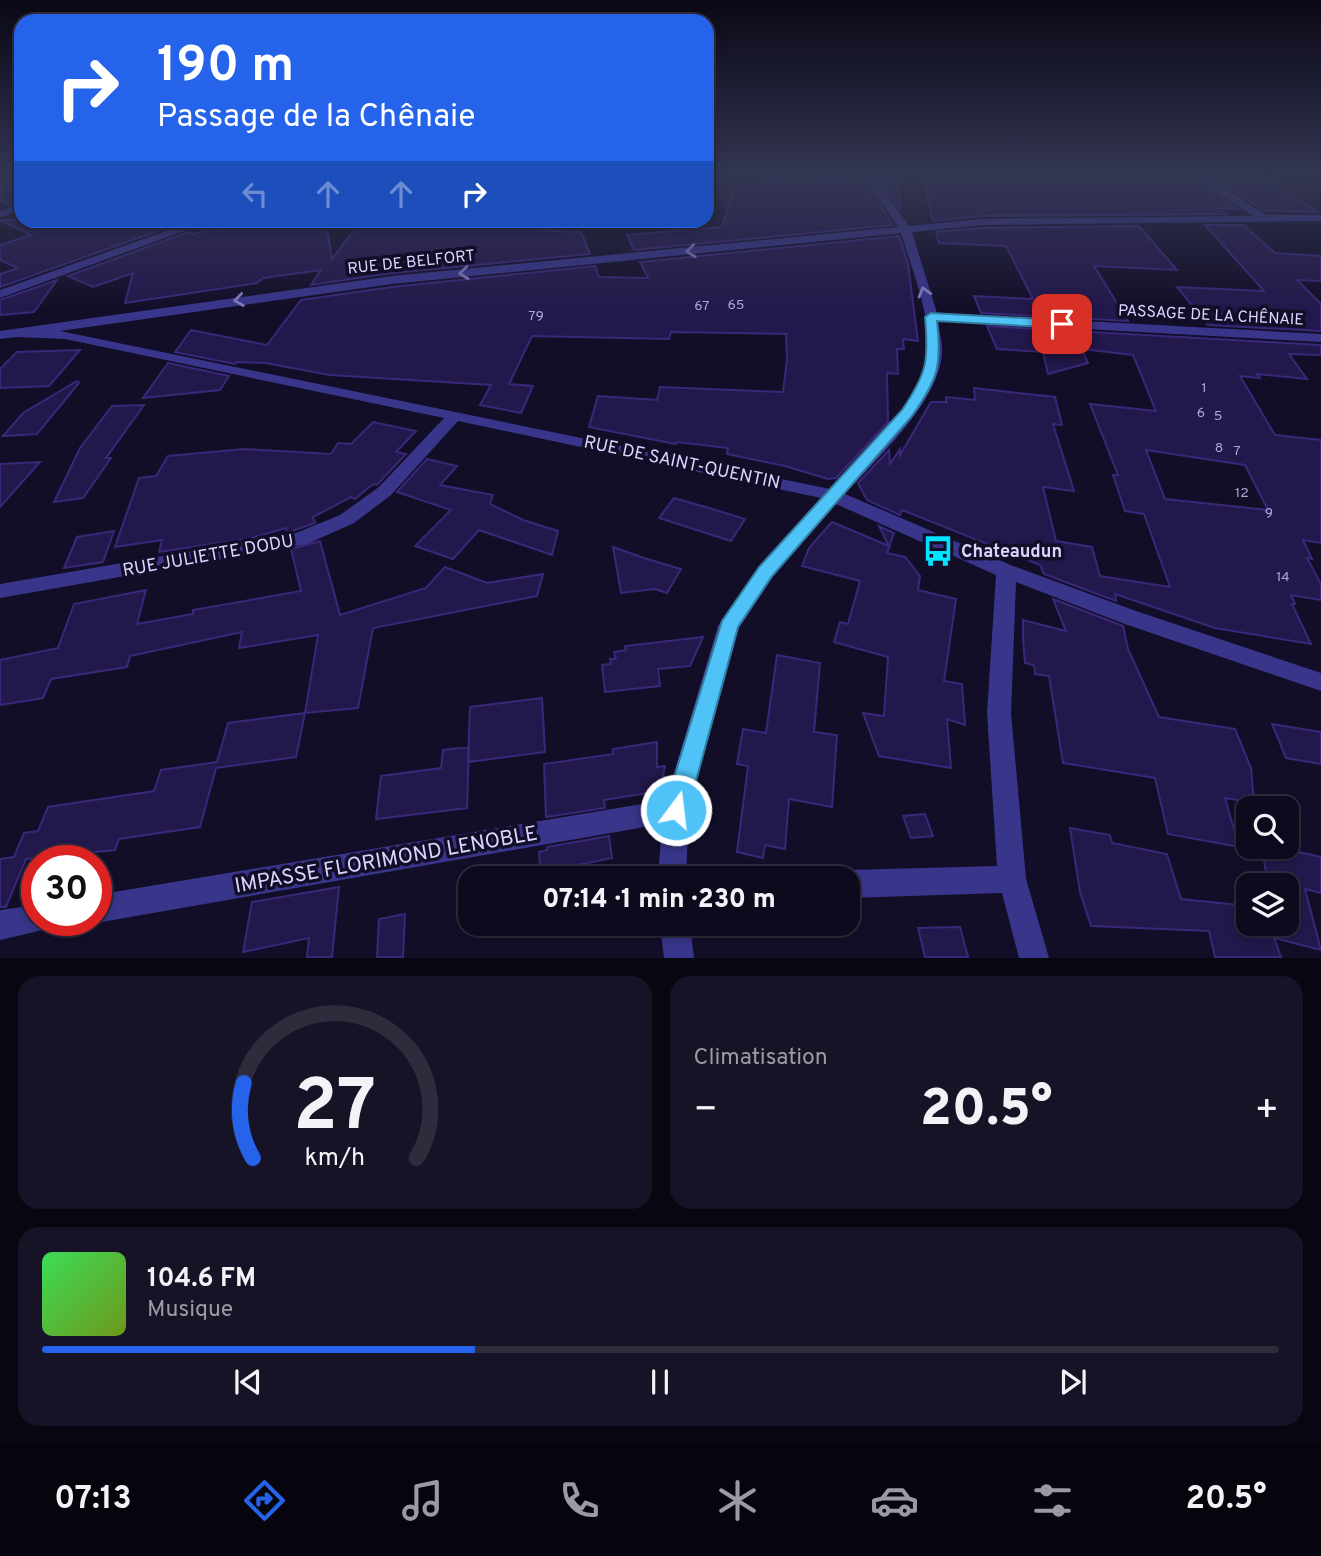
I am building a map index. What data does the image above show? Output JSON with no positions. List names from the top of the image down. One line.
{"streets":{"street":["RUE DE BELFORT","PASSAGE DE LA CHÊNAIE","RUE DE SAINT-QUENTIN","RUE JULIETTE DODU","IMPASSE FLORIMOND LENOBLE"]},"crossings":[["RUE DE BELFORT","RUE DE SAINT-QUENTIN"],["RUE DE SAINT-QUENTIN","RUE JULIETTE DODU"]],"one_way":["RUE DE BELFORT"],"places":{"bus stop":["Chateaudun"]},"house_numbers":["65","67","79","1","6","5","8","7","12","9","14"],"page":{"turn":["190 m","Passage de la Chênaie"],"limit":"30","trip":"07:14 · 1 min · 230 m","tile":"Climatisation","heat":["−","20.5°","+"],"song":["104.6 FM","Musique"],"tabs":["07:13","20.5°"],"gauge":["27","km/h"]}}
